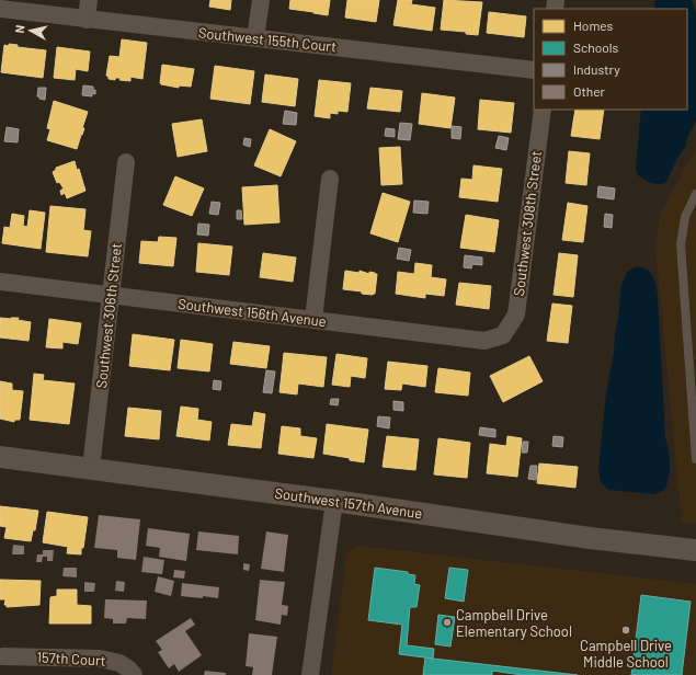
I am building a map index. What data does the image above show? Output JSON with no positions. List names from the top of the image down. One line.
{"streets":{"street":["Southwest 155th Court","Southwest 308th Street","Southwest 156th Avenue","Southwest 306th Street","Southwest 157th Avenue","157th Court"]},"crossings":[["Southwest 308th Street","Southwest 156th Avenue"],["Southwest 156th Avenue","Southwest 306th Street"],["Southwest 306th Street","Southwest 157th Avenue"]],"places":["Campbell Drive Elementary School","Campbell Drive Middle School"],"legend":["Homes","Schools","Industry","Other"],"north":"left"}
